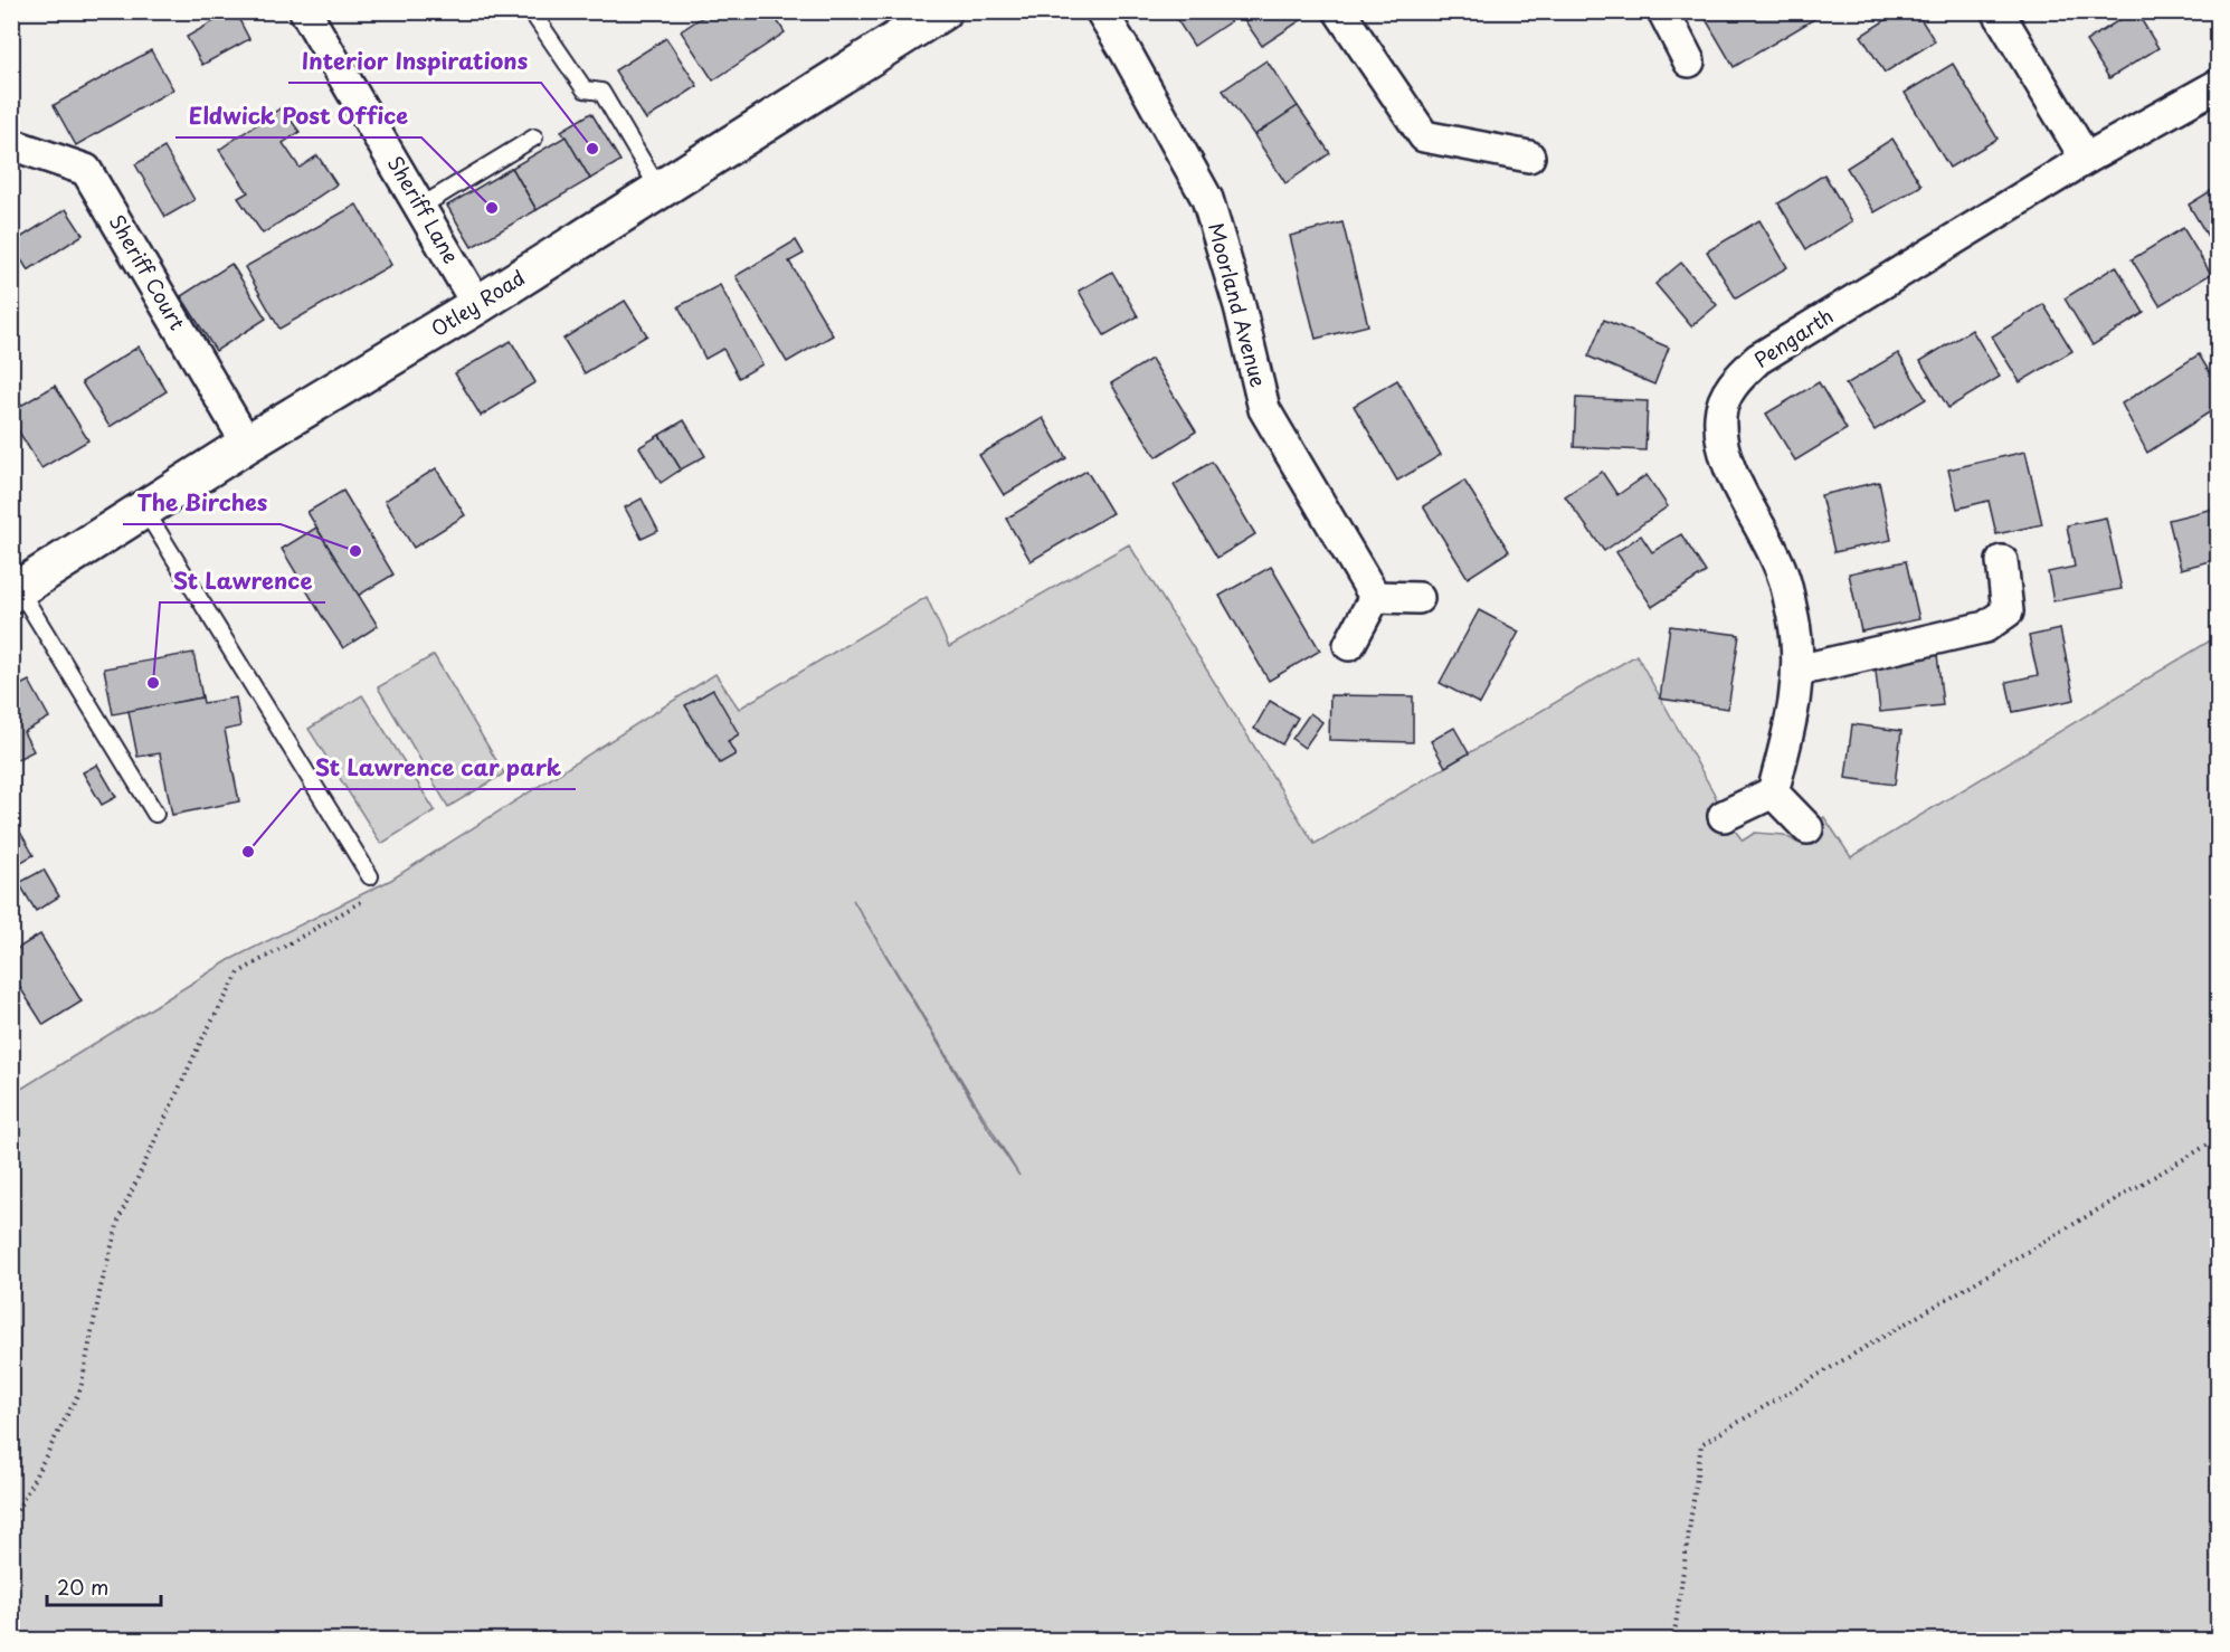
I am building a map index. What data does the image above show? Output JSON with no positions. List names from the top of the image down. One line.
{"streets":{"street":["Sheriff Lane","Sheriff Court","Otley Road","Moorland Avenue","Pengarth"]},"crossings":[["Sheriff Lane","Otley Road"],["Sheriff Court","Otley Road"]],"places":["Interior Inspirations","Eldwick Post Office","The Birches","St Lawrence","St Lawrence car park"],"scale_bar":"20 m"}
